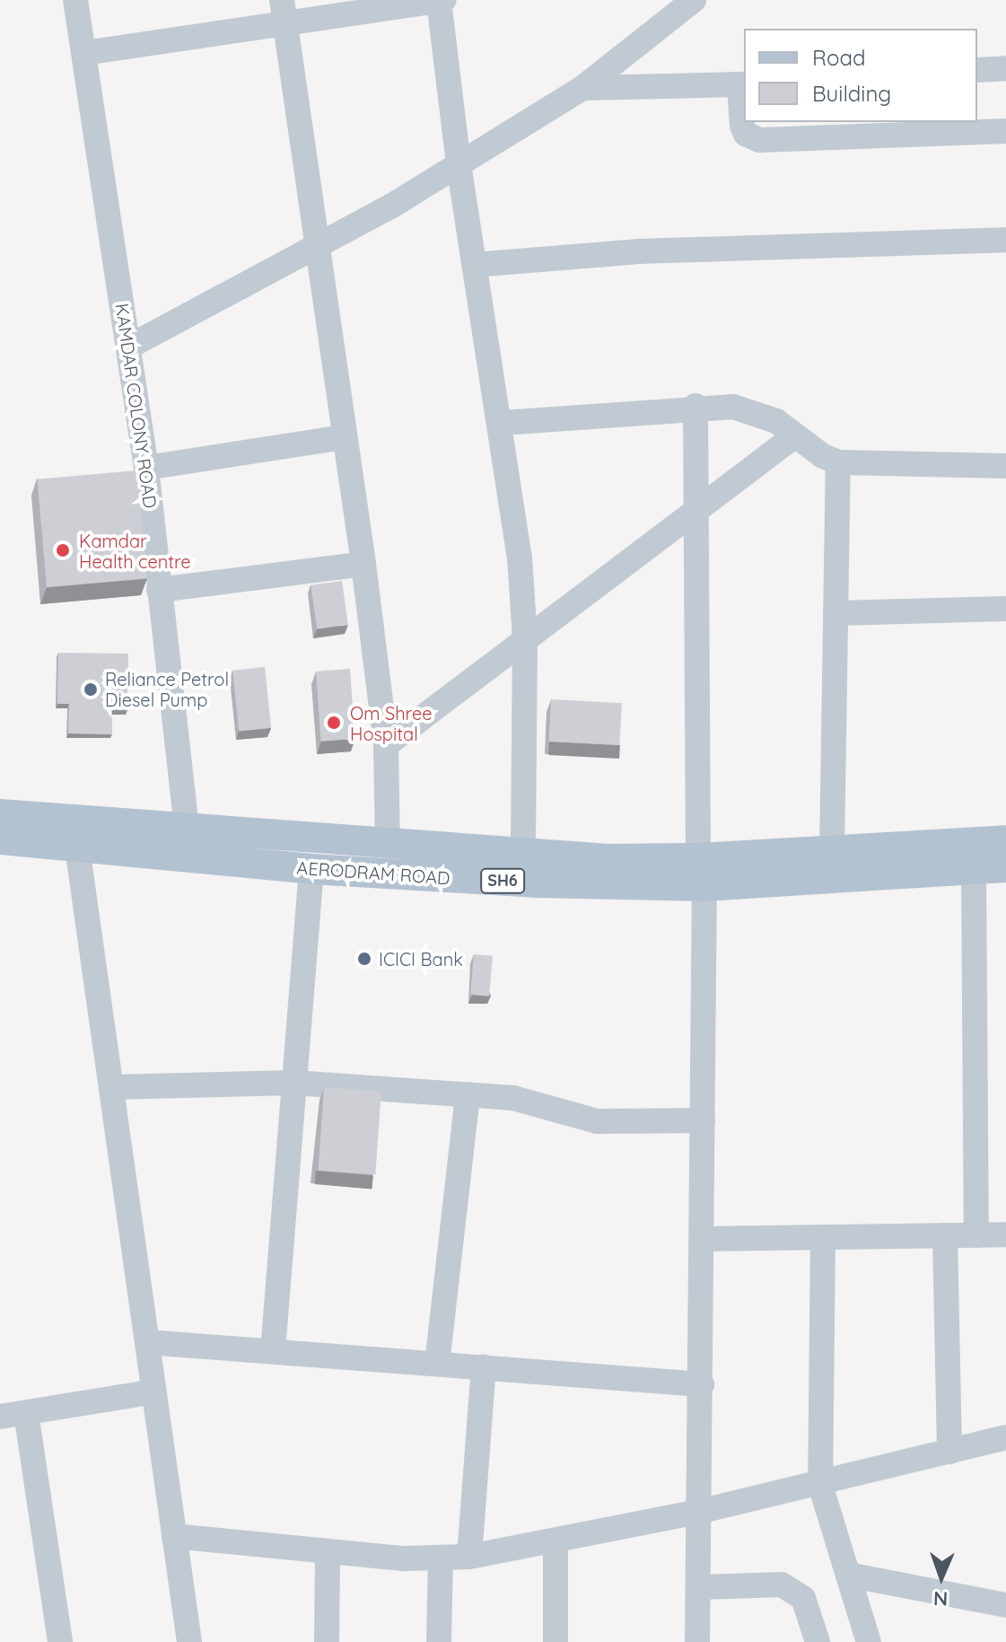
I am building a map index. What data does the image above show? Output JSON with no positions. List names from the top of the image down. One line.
{"streets":{"main road":["AERODRAM ROAD","SH6"],"street":["KAMDAR COLONY ROAD"]},"crossings":[["KAMDAR COLONY ROAD","AERODRAM ROAD"]],"places":["Kamdar Health centre","Reliance Petrol Diesel Pump","Om Shree Hospital","ICICI Bank"],"legend":["Road","Building"],"north":"bottom"}
